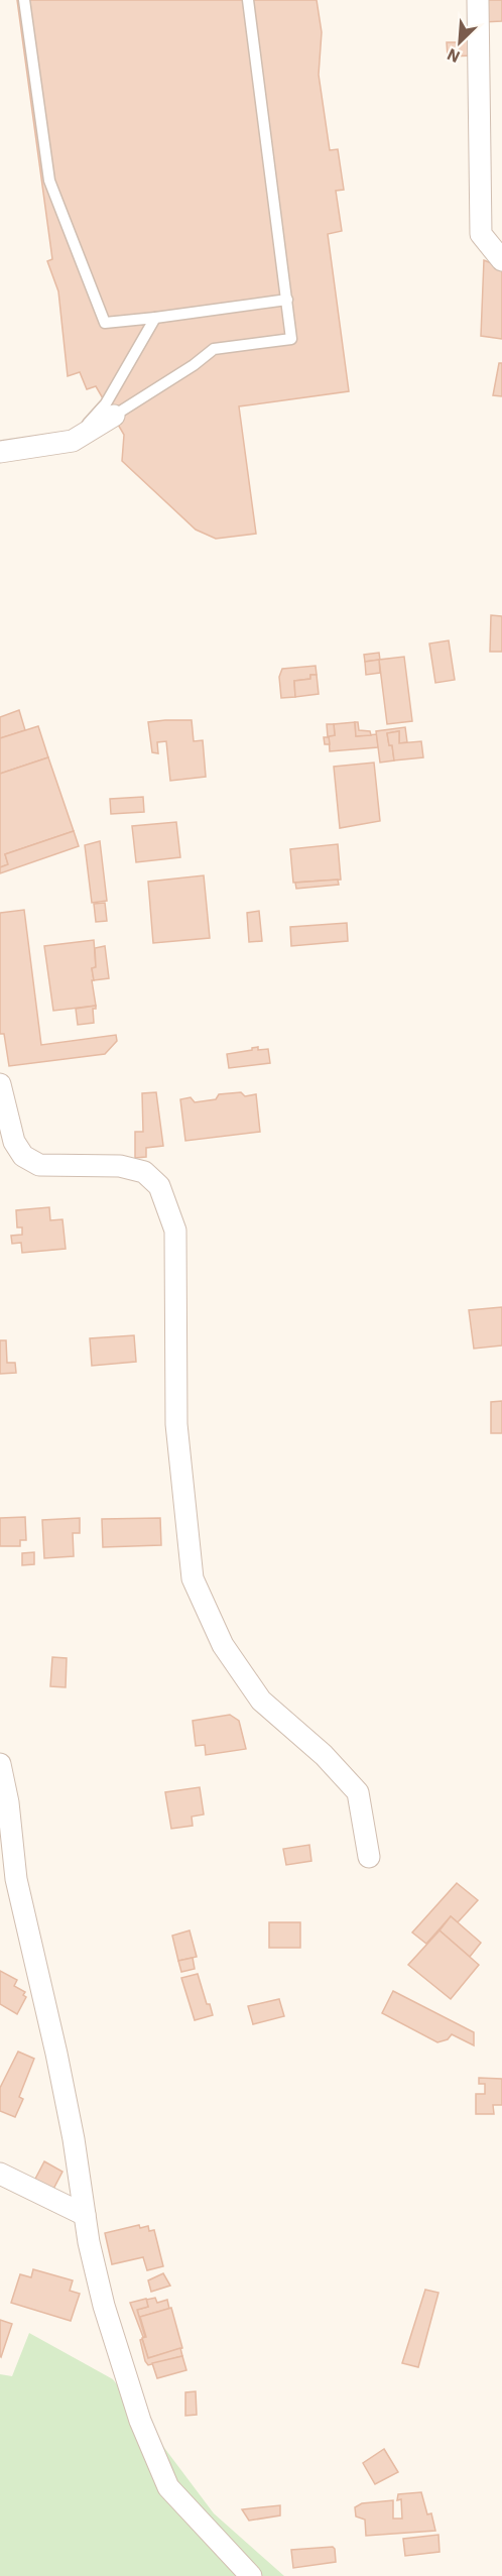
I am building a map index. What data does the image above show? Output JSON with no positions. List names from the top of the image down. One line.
{"north":"bottom left"}
